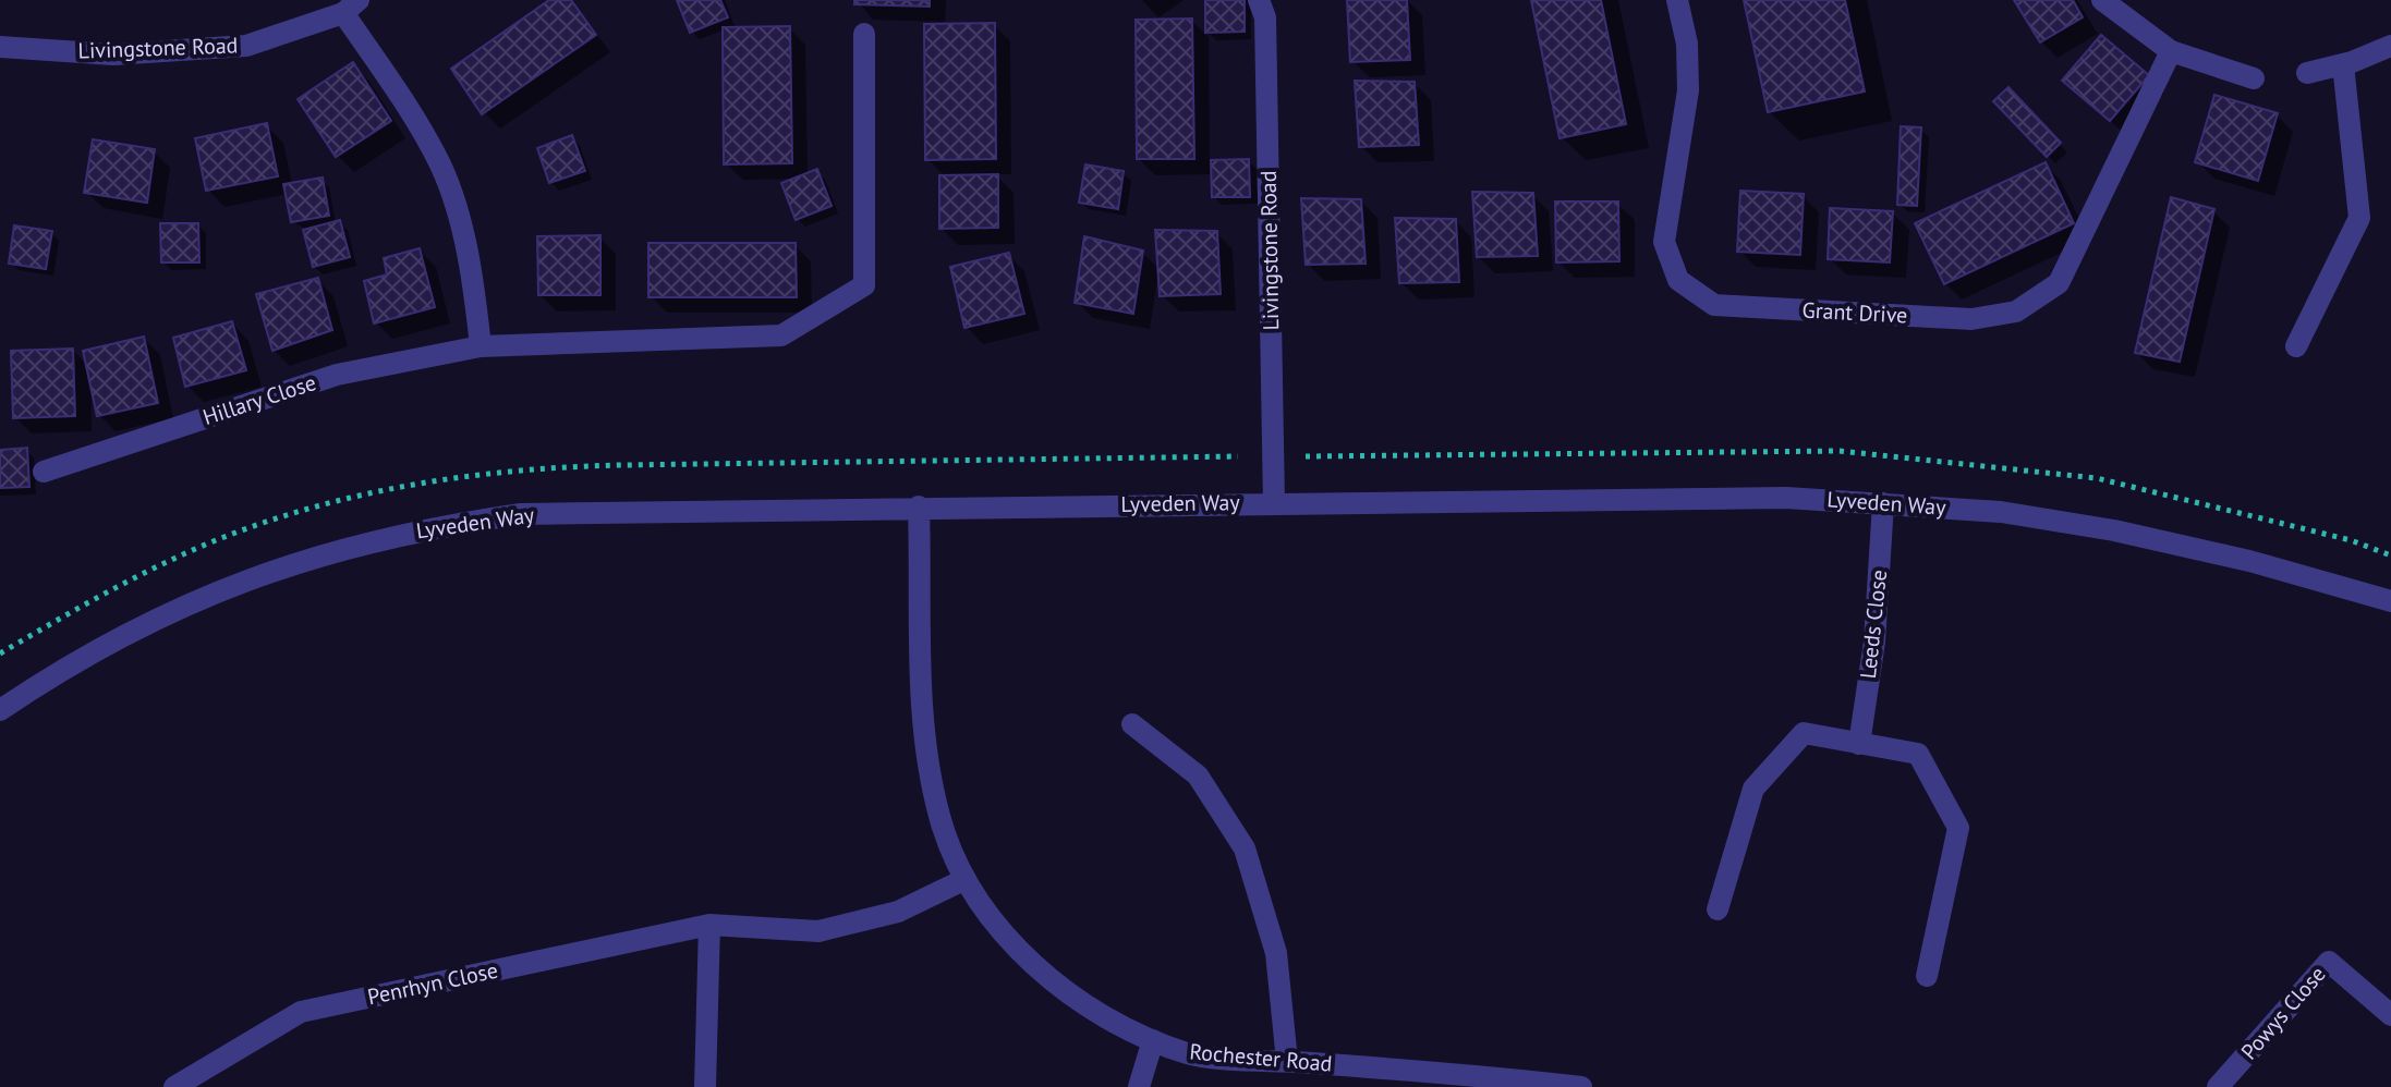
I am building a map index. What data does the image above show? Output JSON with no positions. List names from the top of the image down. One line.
{"streets":{"street":["Livingstone Road","Grant Drive","Hillary Close","Lyveden Way","Leeds Close","Penrhyn Close","Powys Close","Rochester Road"]},"crossings":[["Livingstone Road","Lyveden Way"],["Lyveden Way","Leeds Close"],["Lyveden Way","Rochester Road"],["Penrhyn Close","Rochester Road"]]}
